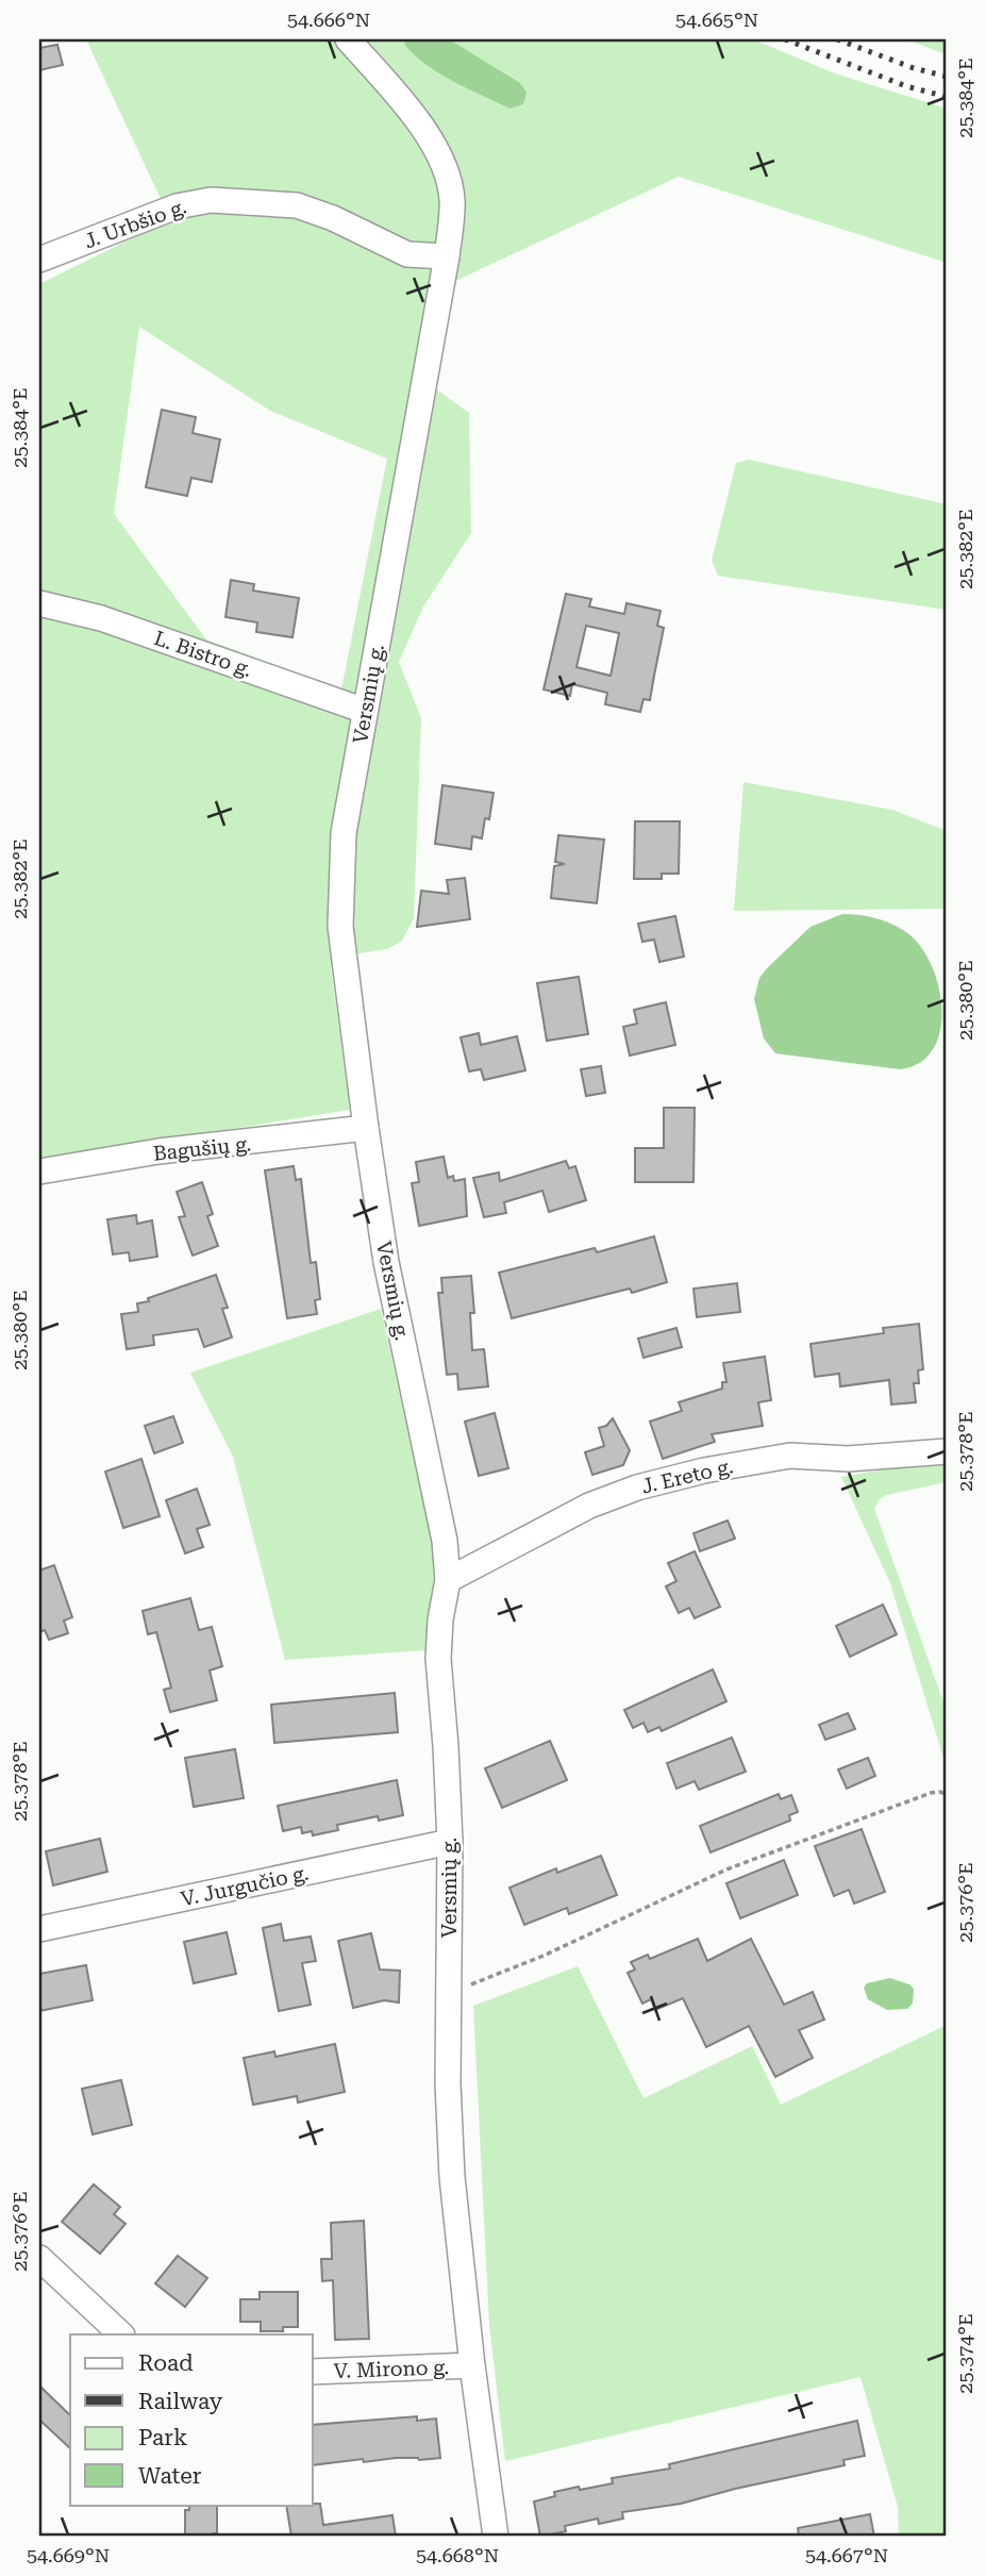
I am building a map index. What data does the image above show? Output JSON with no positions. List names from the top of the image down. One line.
{"streets":{"street":["J. Urbšio g.","L. Bistro g.","Versmių g.","Bagušių g.","J. Ereto g.","V. Jurgučio g.","V. Mirono g."]},"crossings":[["J. Urbšio g.","Versmių g."],["L. Bistro g.","Versmių g."],["Versmių g.","Bagušių g."],["Versmių g.","J. Ereto g."],["Versmių g.","V. Jurgučio g."],["Versmių g.","V. Mirono g."]],"legend":["Road","Railway","Park","Water"],"coordinates":["54.666°N","54.665°N","25.384°E","25.382°E","25.380°E","25.378°E","25.376°E","25.374°E","54.669°N","54.668°N","54.667°N"]}
